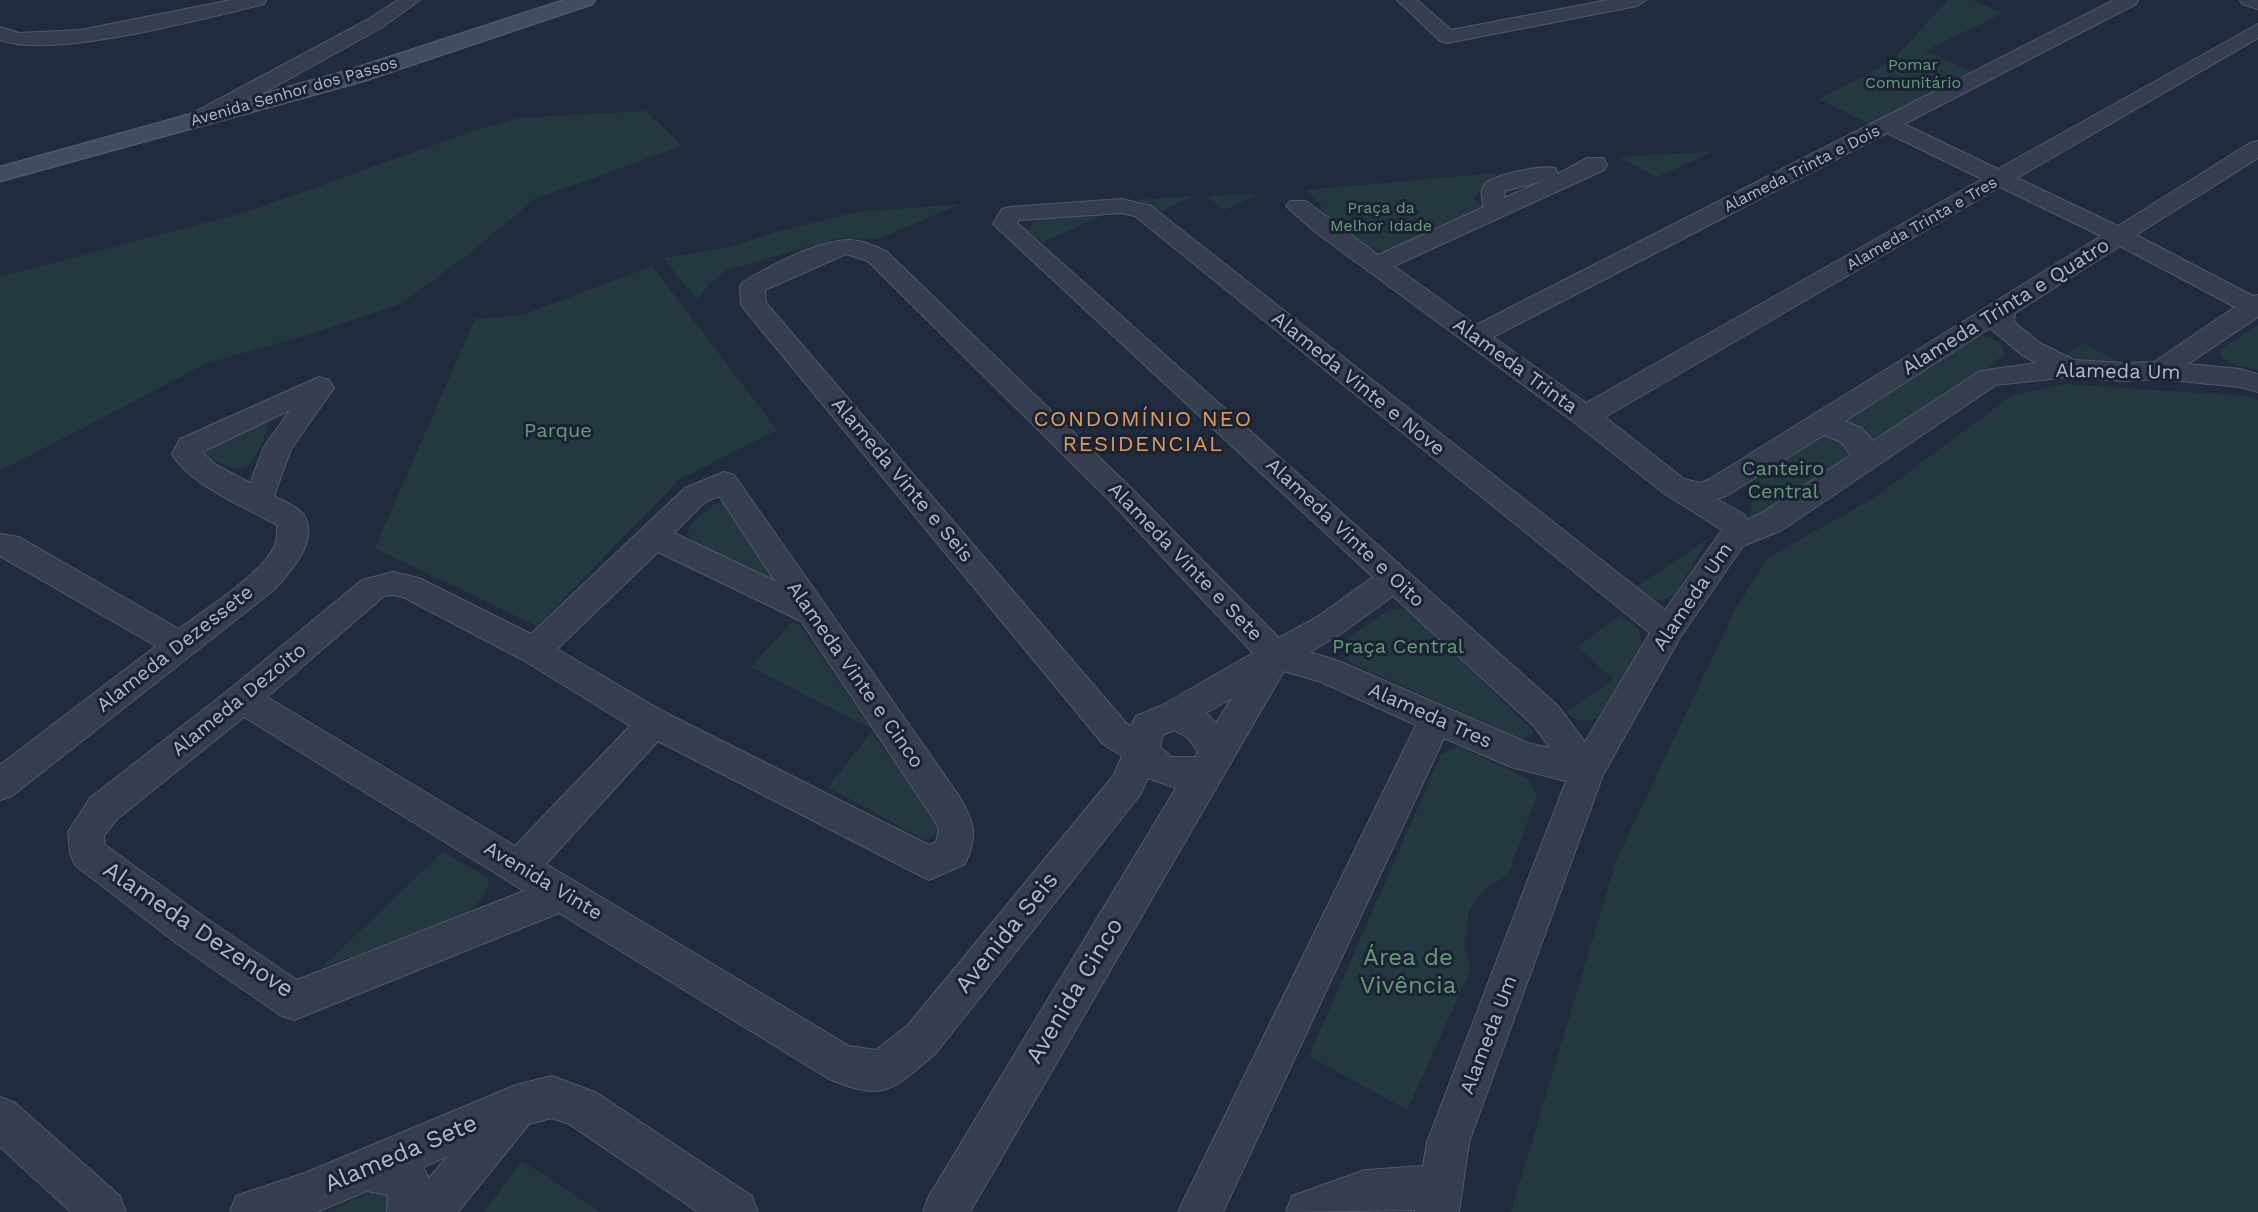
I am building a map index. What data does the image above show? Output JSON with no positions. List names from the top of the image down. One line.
{"streets":{"street":["Avenida Senhor dos Passos","Alameda Trinta e Dois","Alameda Trinta e Tres","Alameda Trinta e Quatro","Alameda Trinta","Alameda Um","Alameda Vinte e Nove","Alameda Vinte e Seis","Alameda Vinte e Oito","Alameda Vinte e Sete","Alameda Dezessete","Alameda Vinte e Cinco","Alameda Dezoito","Alameda Tres","Avenida Vinte","Alameda Dezenove","Avenida Seis","Avenida Cinco","Alameda Sete"]},"crossings":[["Alameda Trinta e Dois","Alameda Trinta"],["Alameda Trinta e Tres","Alameda Trinta"],["Alameda Trinta e Quatro","Alameda Trinta"],["Alameda Trinta","Alameda Um"],["Alameda Um","Alameda Vinte e Nove"],["Alameda Um","Alameda Vinte e Oito"],["Alameda Um","Alameda Tres"],["Alameda Vinte e Nove","Alameda Vinte e Oito"],["Alameda Vinte e Seis","Alameda Vinte e Sete"],["Alameda Vinte e Seis","Avenida Seis"],["Alameda Vinte e Seis","Avenida Cinco"],["Alameda Vinte e Oito","Alameda Tres"],["Alameda Vinte e Sete","Alameda Tres"],["Alameda Vinte e Sete","Avenida Cinco"],["Alameda Dezoito","Avenida Vinte"],["Alameda Dezoito","Alameda Dezenove"],["Alameda Tres","Avenida Cinco"],["Avenida Vinte","Alameda Dezenove"],["Avenida Vinte","Avenida Seis"],["Avenida Seis","Avenida Cinco"]],"districts":["CONDOMÍNIO NEO RESIDENCIAL"],"parks":["Pomar Comunitário","Praça da Melhor Idade","Parque","Canteiro Central","Praça Central","Área de Vivência"]}
